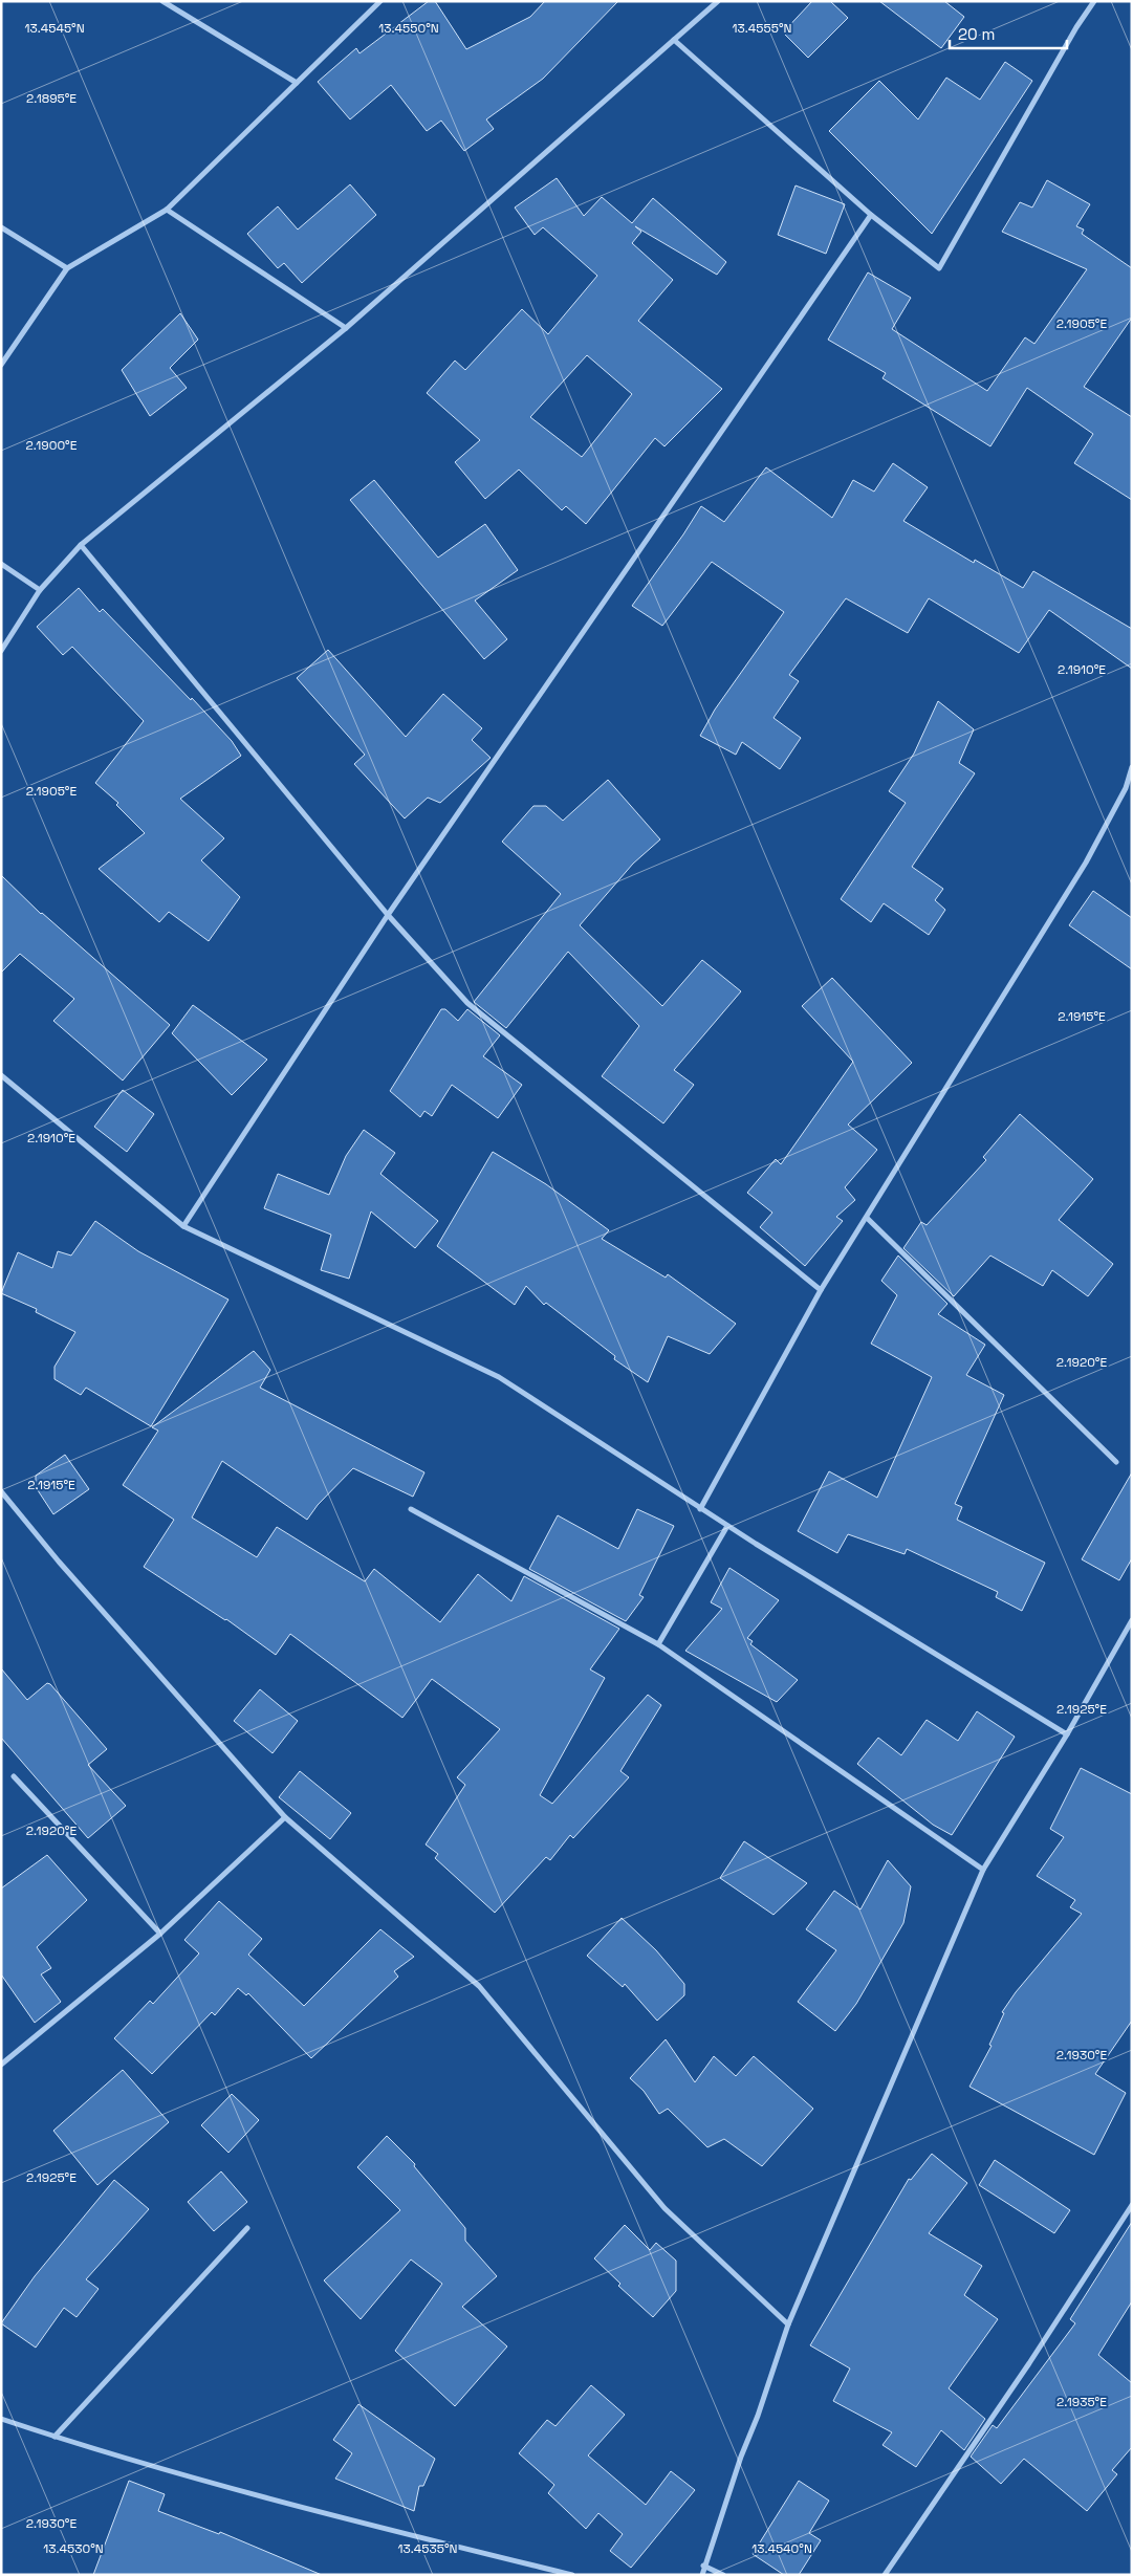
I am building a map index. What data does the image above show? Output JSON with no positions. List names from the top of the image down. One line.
{"scale_bar":"20 m","coordinates":["13.4545°N","13.4550°N","13.4555°N","2.1895°E","2.1905°E","2.1900°E","2.1910°E","2.1915°E","2.1920°E","2.1925°E","2.1930°E","2.1935°E","13.4530°N","13.4535°N","13.4540°N"]}
